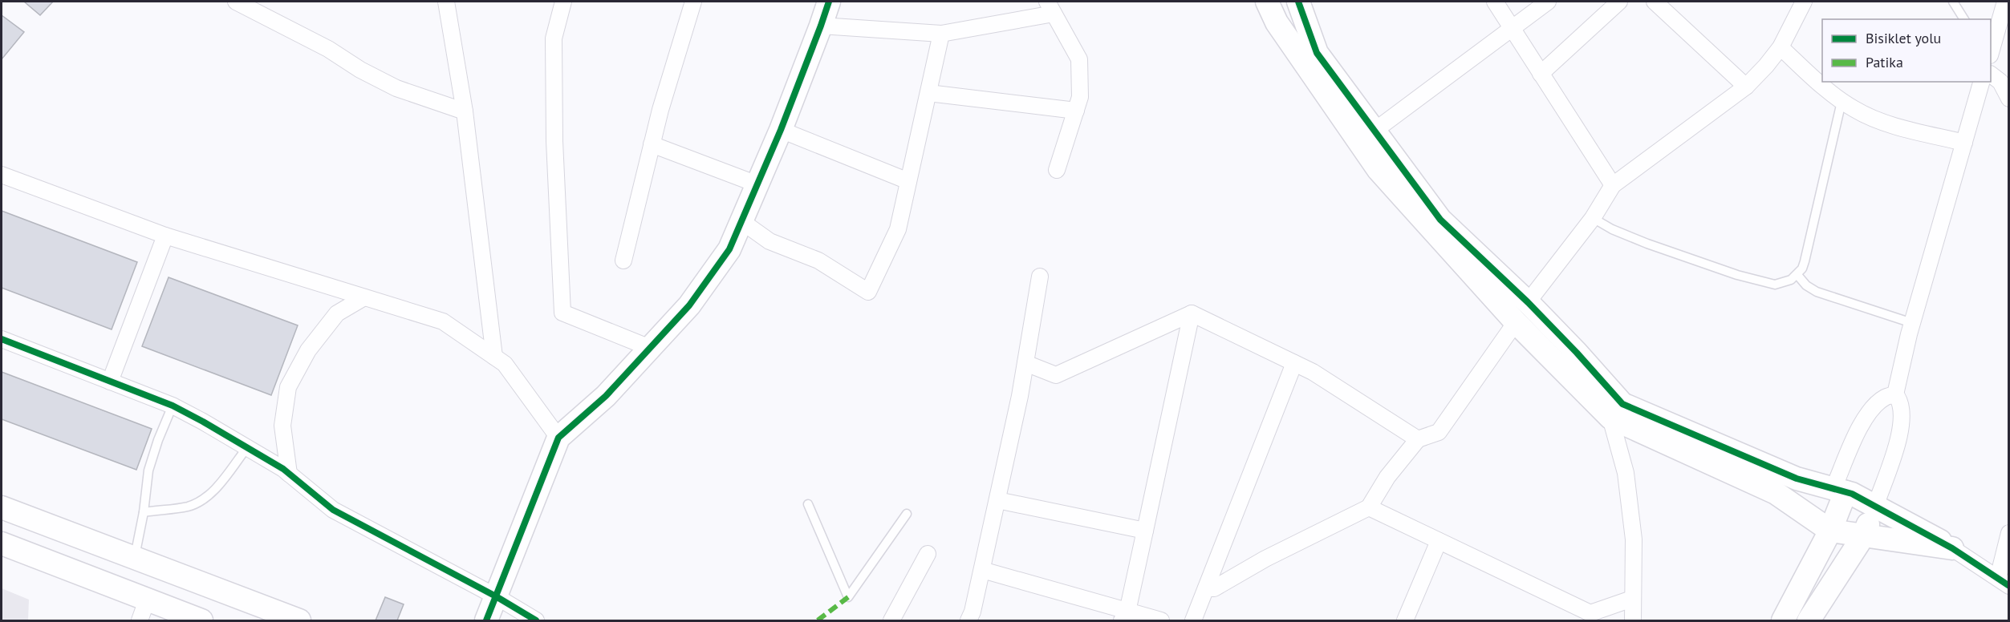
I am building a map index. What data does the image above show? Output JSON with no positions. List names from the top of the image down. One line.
{"legend":["Bisiklet yolu","Patika"]}
